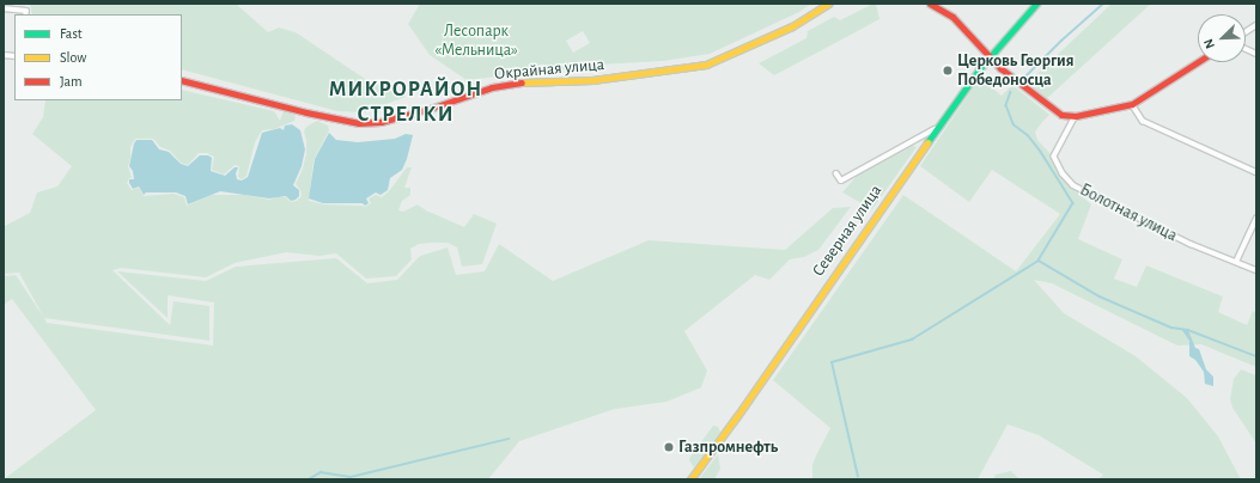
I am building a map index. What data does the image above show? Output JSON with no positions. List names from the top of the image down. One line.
{"streets":{"street":["Окрайная улица","Болотная улица","Северная улица"]},"districts":["МИКРОРАЙОН СТРЕЛКИ"],"parks":["Лесопарк «Мельница»"],"places":["Церковь Георгия Победоносца","Газпромнефть"],"legend":["Fast","Slow","Jam"],"north":"bottom left"}
